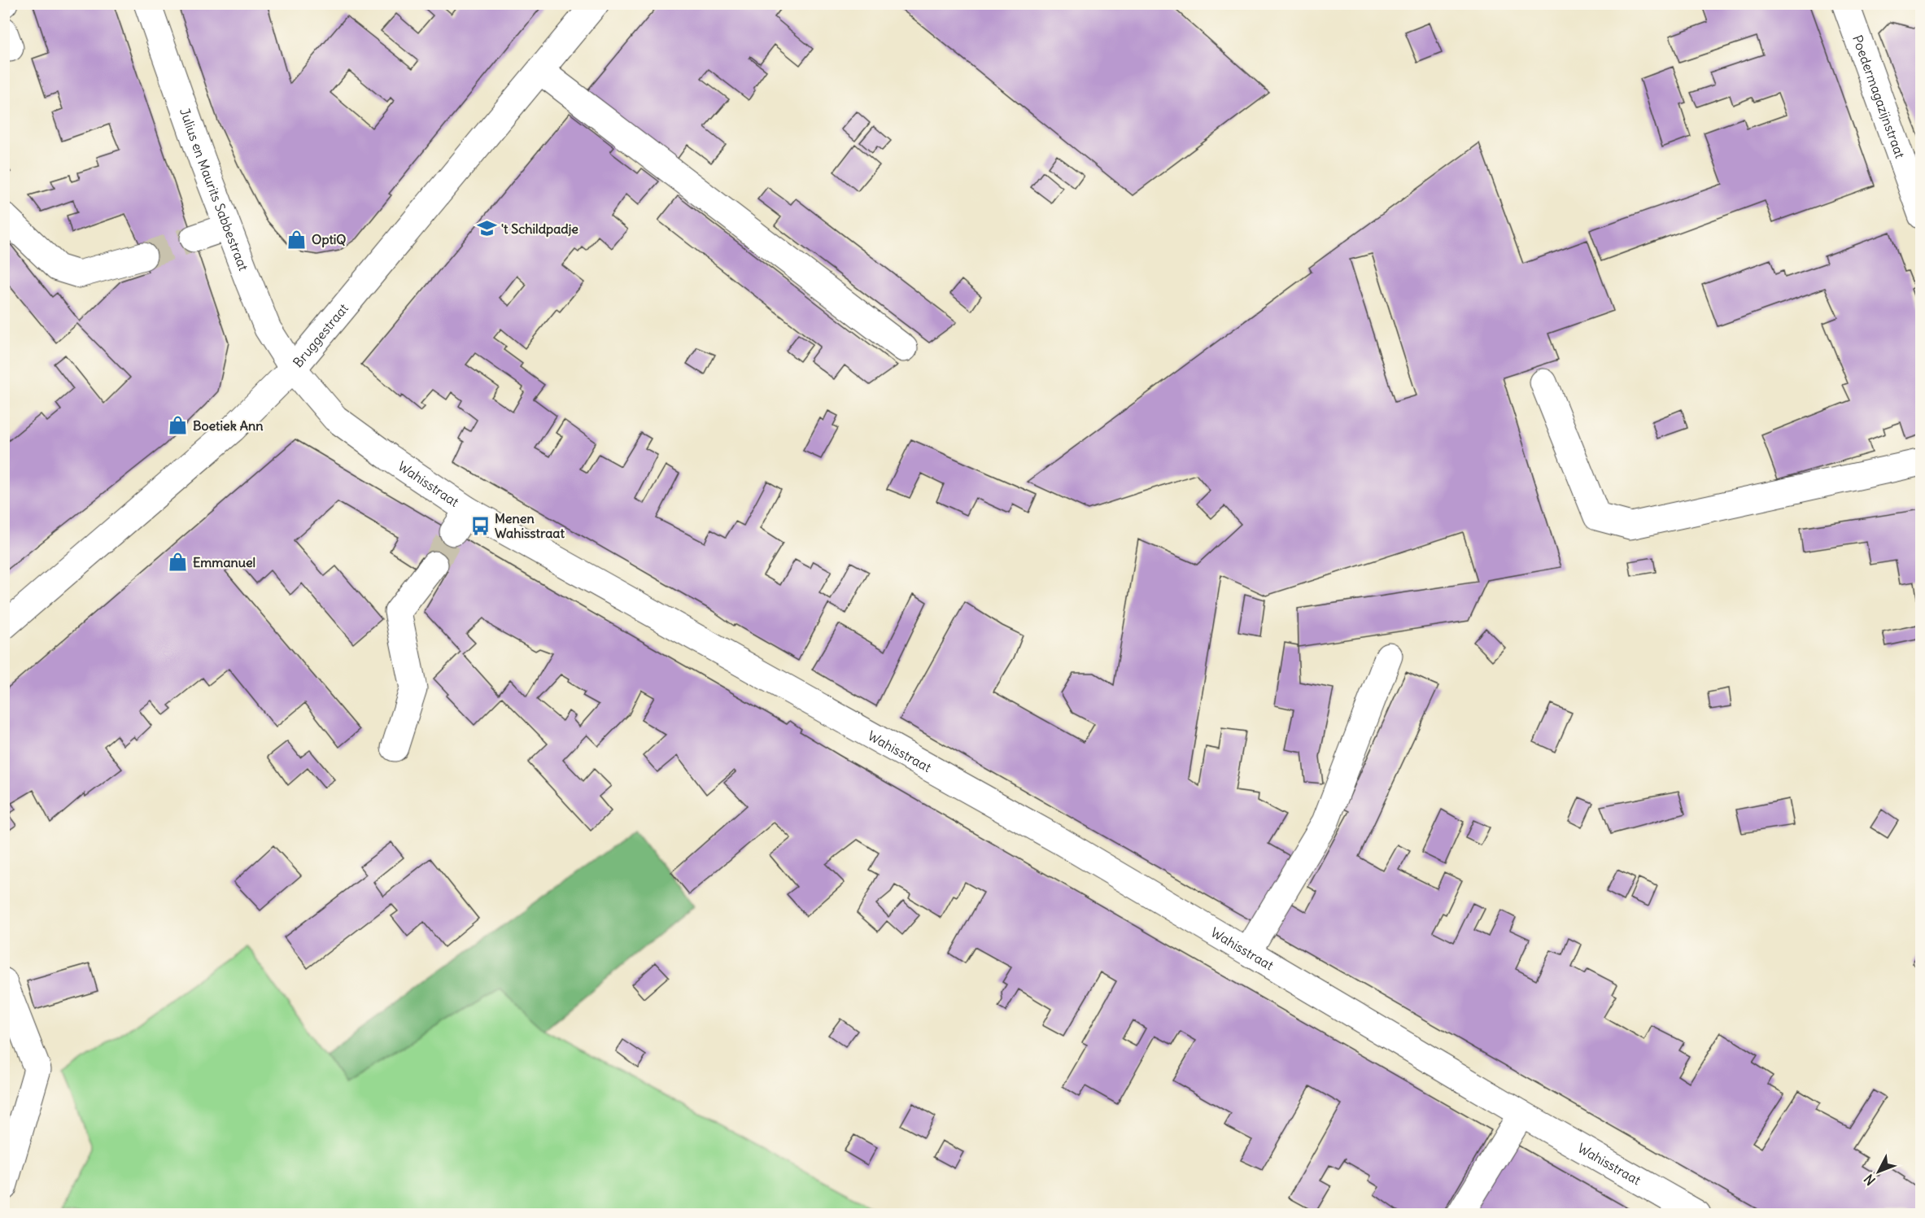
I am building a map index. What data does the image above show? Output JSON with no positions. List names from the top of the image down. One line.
{"streets":{"street":["Poedermagazijnstraat","Julius en Maurits Sabbestraat","Bruggestraat","Wahisstraat"]},"crossings":[["Julius en Maurits Sabbestraat","Bruggestraat"],["Julius en Maurits Sabbestraat","Wahisstraat"],["Bruggestraat","Wahisstraat"]],"places":{"school or university":["'t Schildpadje"],"shop":["OptiQ","Boetiek Ann","Emmanuel"],"bus stop":["Menen Wahisstraat"]},"north":"bottom left"}
